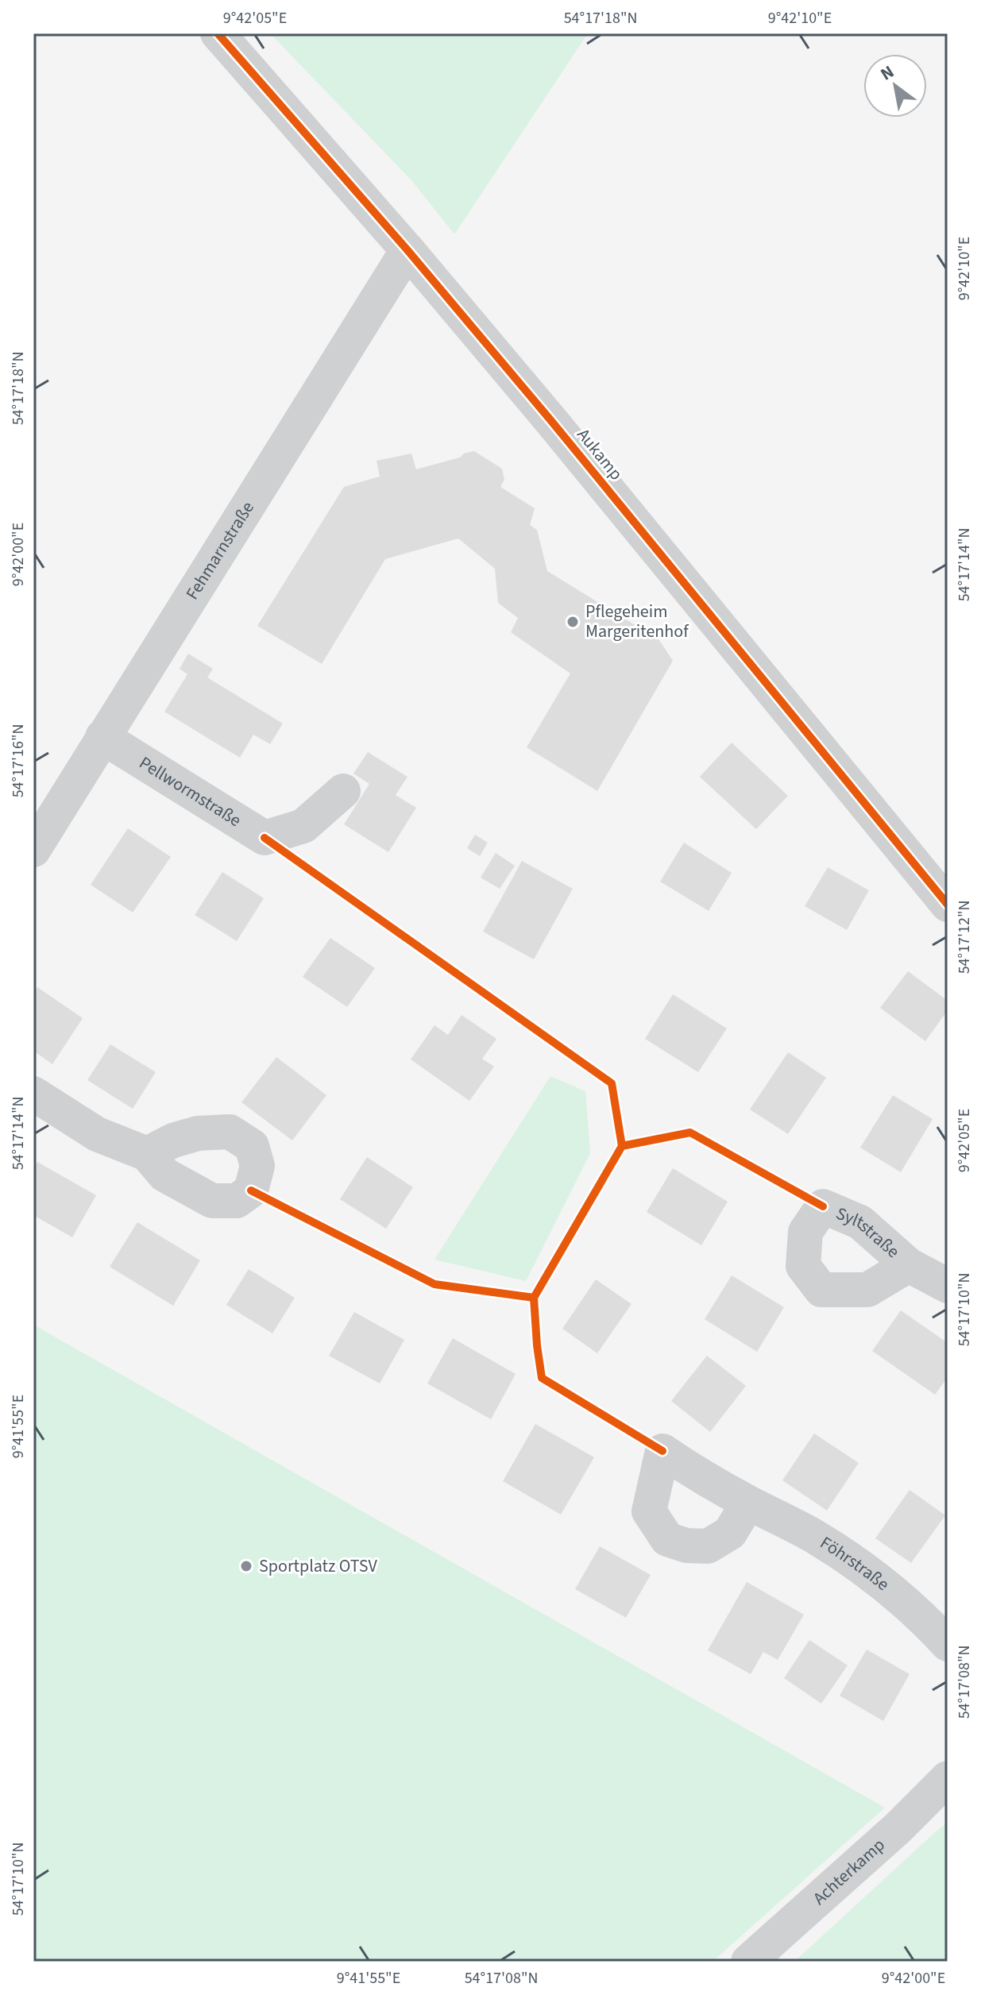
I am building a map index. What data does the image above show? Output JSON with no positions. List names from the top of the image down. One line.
{"streets":{"street":["Aukamp","Fehmarnstraße","Pellwormstraße","Syltstraße","Föhrstraße","Achterkamp"]},"crossings":[["Aukamp","Fehmarnstraße"],["Fehmarnstraße","Pellwormstraße"]],"places":["Pflegeheim Margeritenhof","Sportplatz OTSV"],"north":"top left","coordinates":["9°42'05\"E","54°17'18\"N","9°42'10\"E","9°42'00\"E","54°17'14\"N","54°17'16\"N","54°17'12\"N","54°17'10\"N","9°41'55\"E","54°17'08\"N"]}
